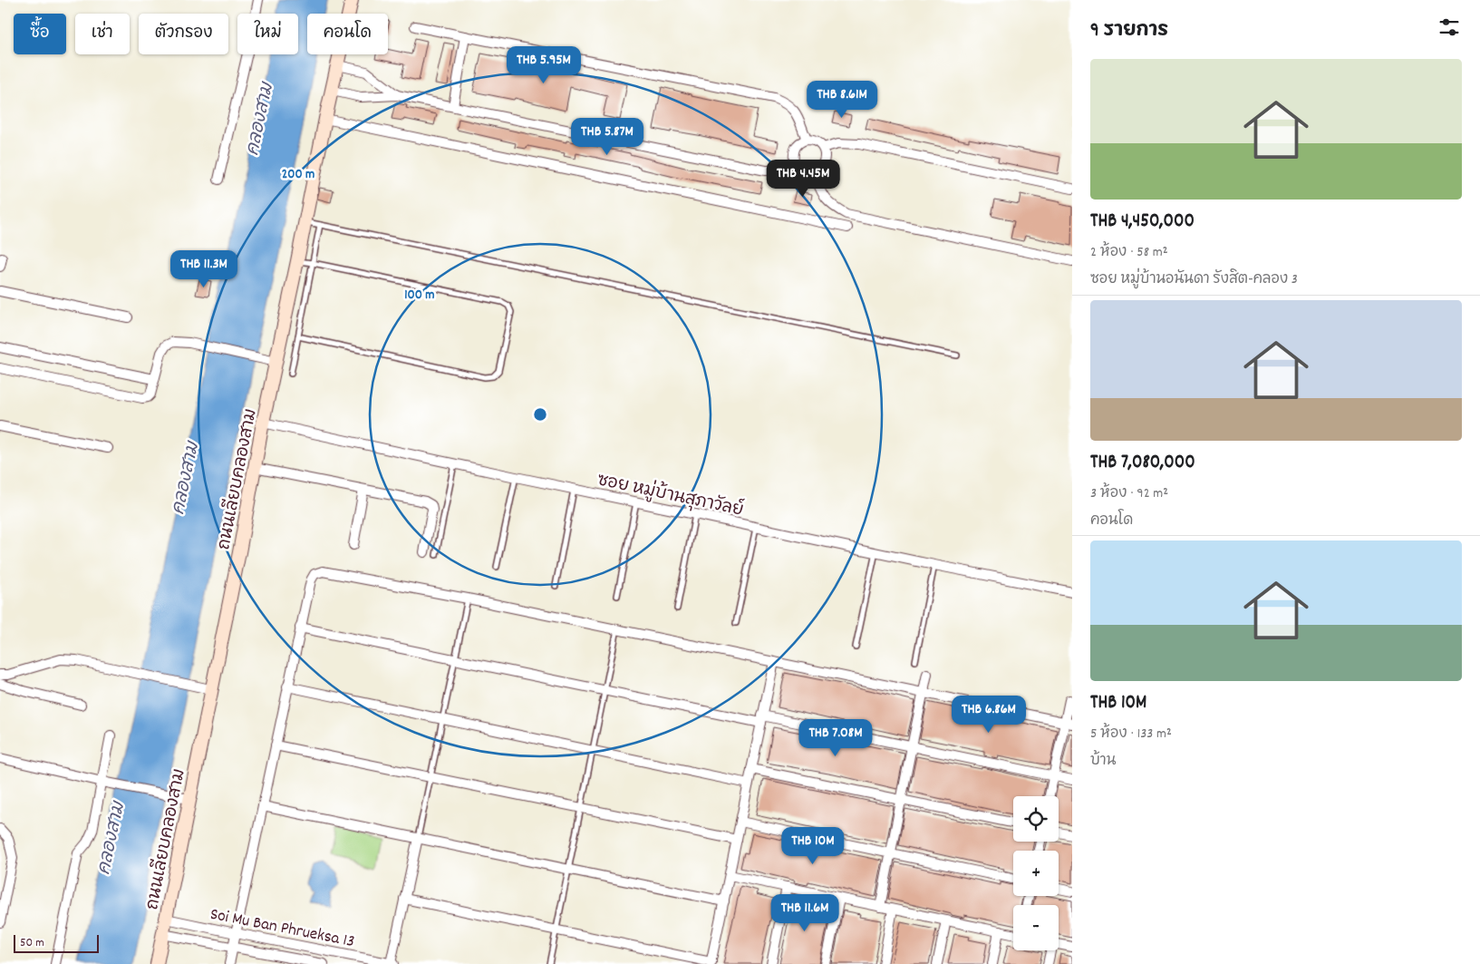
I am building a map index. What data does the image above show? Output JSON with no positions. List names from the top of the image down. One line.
{"streets":{"main road":["ถนนเลียบคลองสาม"],"street":["ซอย หมู่บ้านสุภาวัลย์","Soi Mu Ban Phrueksa 13"]},"crossings":[["ถนนเลียบคลองสาม","ซอย หมู่บ้านสุภาวัลย์"],["ถนนเลียบคลองสาม","Soi Mu Ban Phrueksa 13"]],"water":["คลองสาม"],"scale_bar":"50 m","page":{"heading":"9 รายการ","chip":["ซื้อ","เช่า","ตัวกรอง","ใหม่","คอนโด"],"price":["THB 5.95M","THB 8.61M","THB 5.87M","THB 4.45M","THB 11.3M","THB 6.86M","THB 7.08M","THB 10M","THB 11.6M"],"list":[{"name":"THB 4,450,000","note":"2 ห้อง · 58 m² · ซอย หมู่บ้านอนันดา รังสิต-คลอง 3"},{"name":"THB 7,080,000","note":"3 ห้อง · 92 m² · คอนโด"},{"name":"THB 10M","note":"5 ห้อง · 133 m² · บ้าน"}],"map_buttons":["+","−"],"scale":"50 m"},"rings":["200 m","100 m"]}
